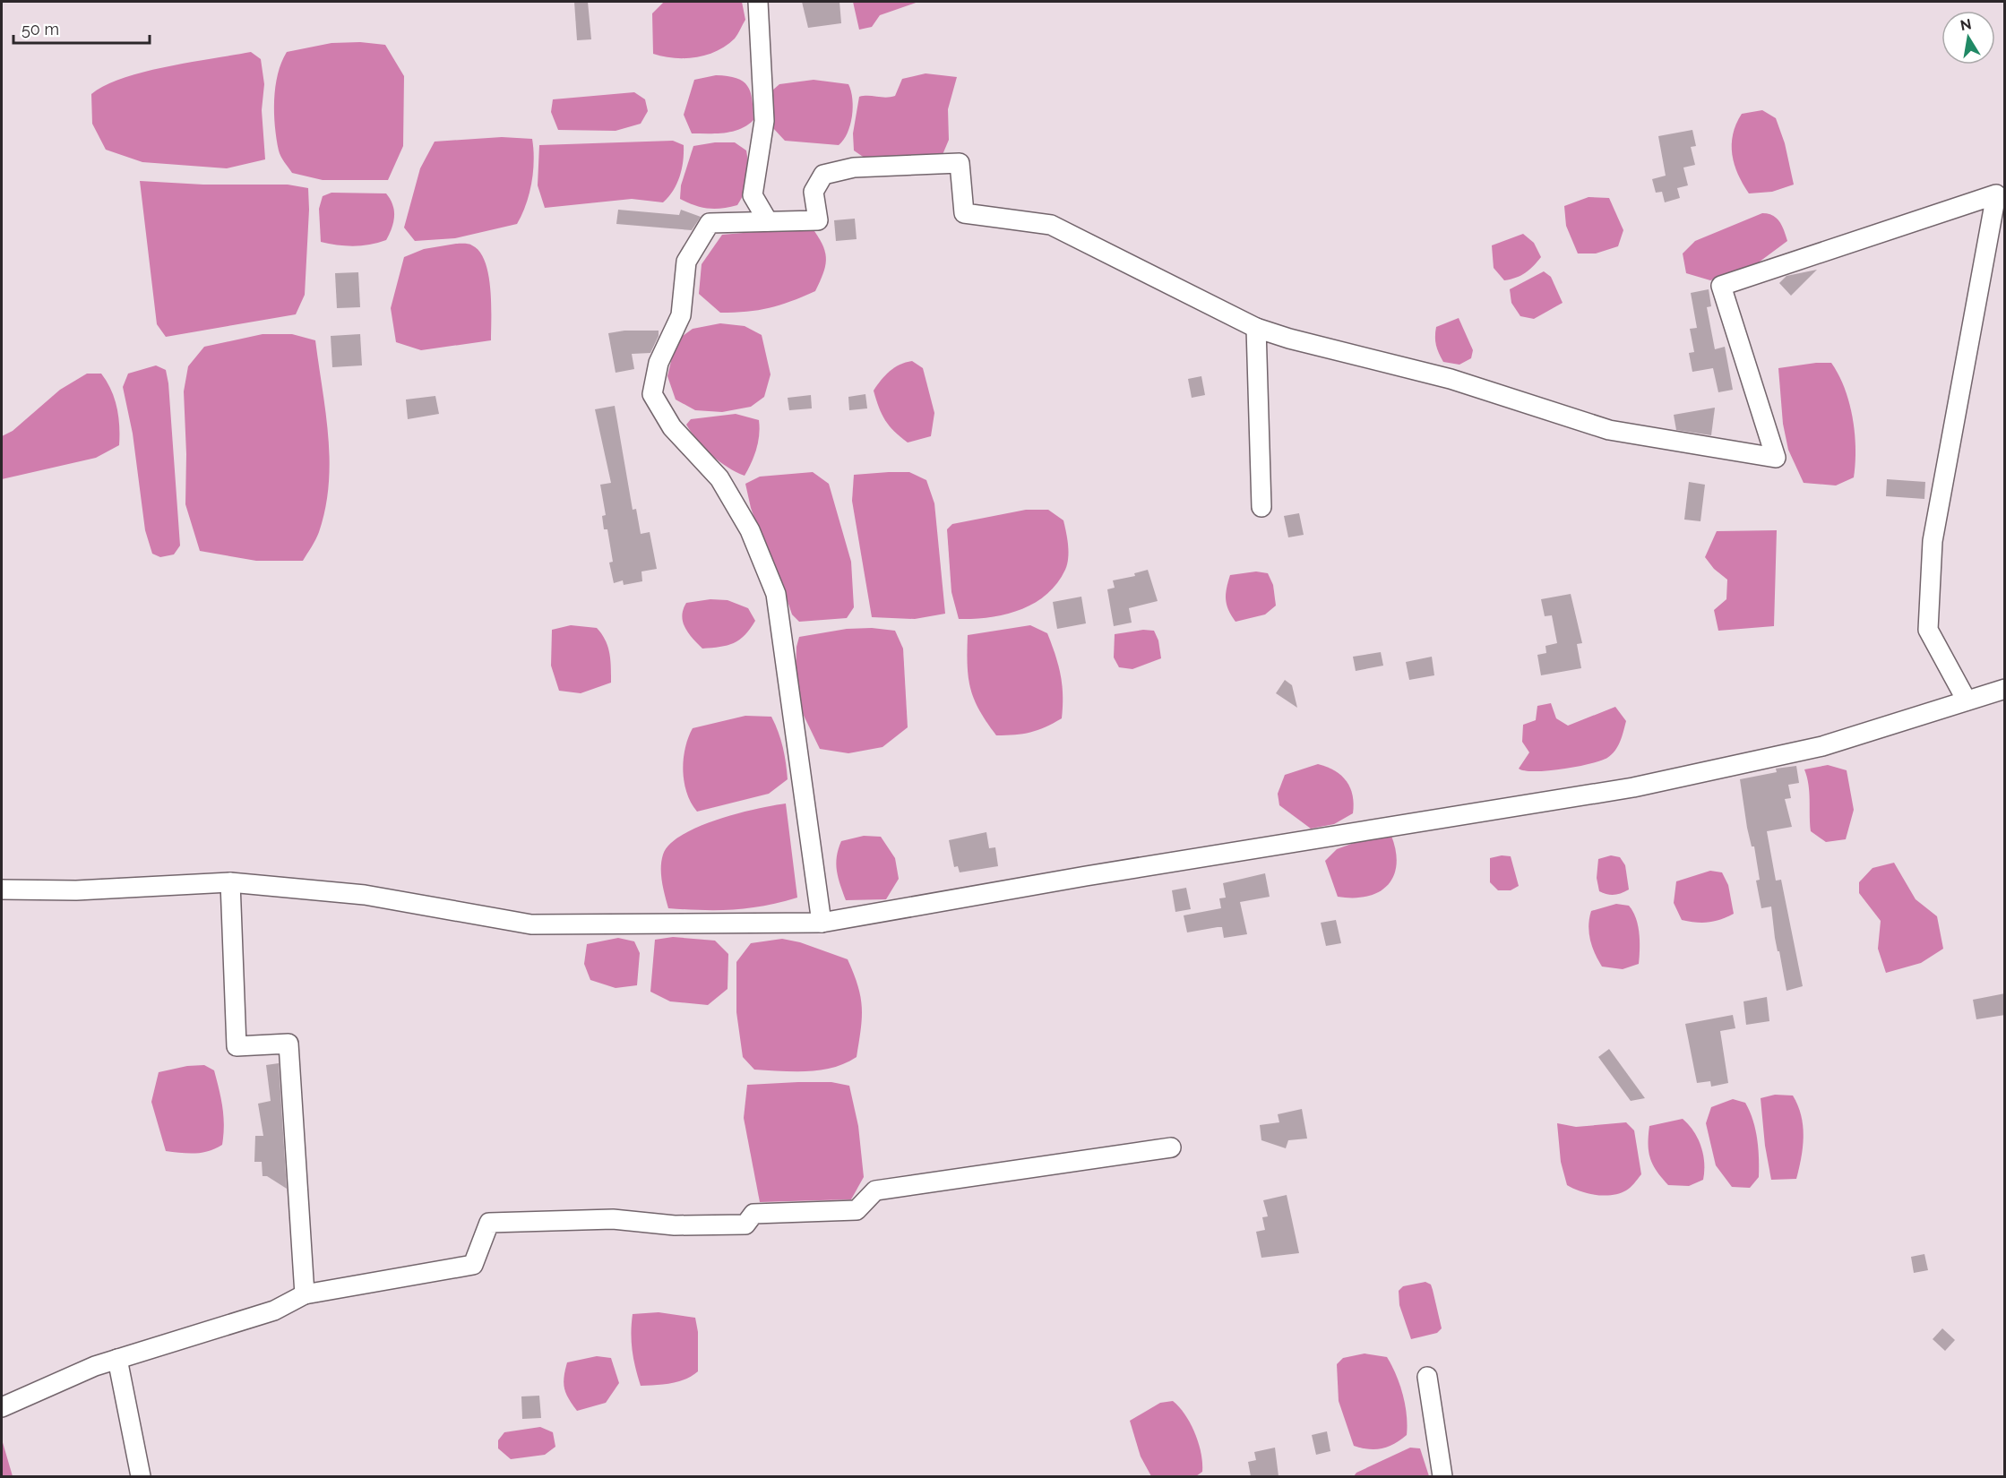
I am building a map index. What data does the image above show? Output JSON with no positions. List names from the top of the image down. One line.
{"scale_bar":"50 m","north":"top"}
